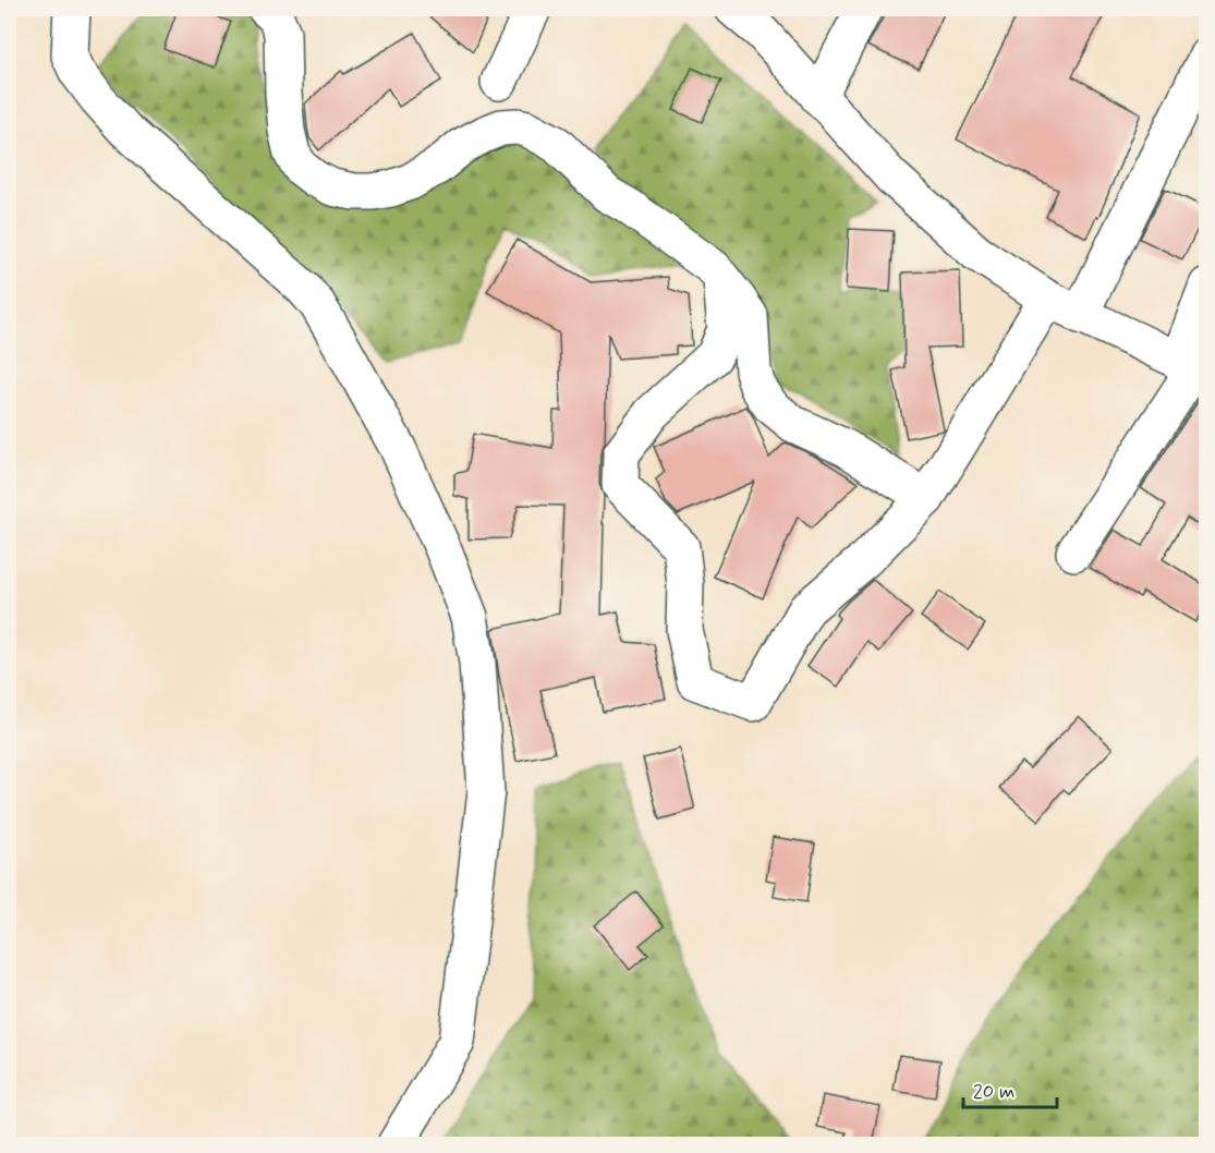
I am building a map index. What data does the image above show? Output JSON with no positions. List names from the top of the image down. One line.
{"scale_bar":"20 m"}
